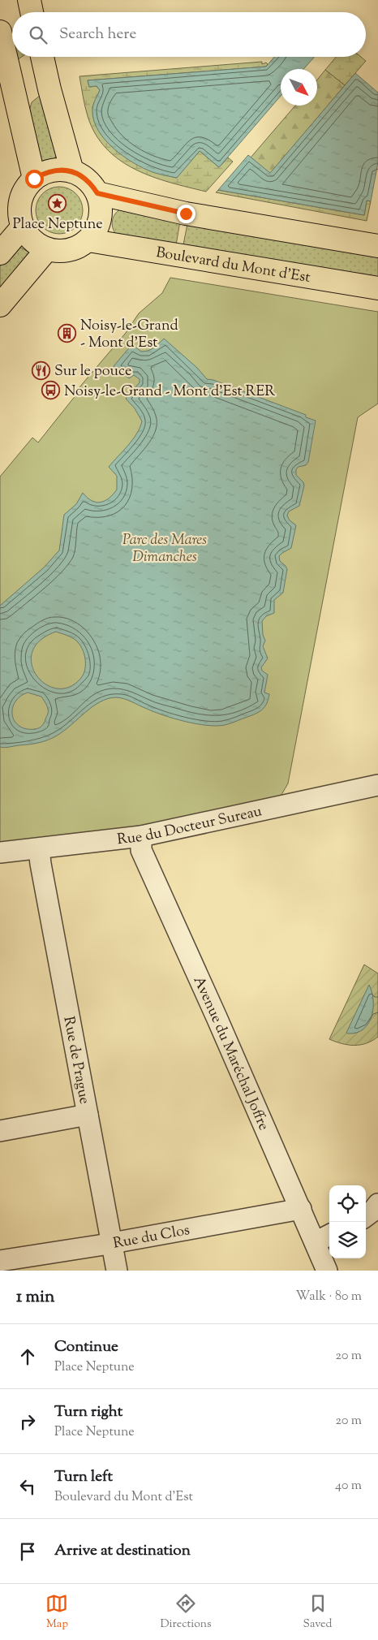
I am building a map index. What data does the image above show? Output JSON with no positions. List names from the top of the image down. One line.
{"streets":{"main road":["Boulevard du Mont d'Est"],"street":["Rue du Docteur Sureau","Avenue du Maréchal Joffre","Rue de Prague","Rue du Clos"]},"crossings":[["Rue du Docteur Sureau","Avenue du Maréchal Joffre"],["Rue du Docteur Sureau","Rue de Prague"],["Avenue du Maréchal Joffre","Rue du Clos"],["Rue de Prague","Rue du Clos"]],"parks":["Parc des Mares Dimanches"],"places":{"place":["Place Neptune"],"building":["Noisy-le-Grand - Mont d'Est"],"restaurant":["Sur le pouce"],"bus stop":["Noisy-le-Grand - Mont d'Est RER"]},"north":"bottom right","page":{"search":"Search here","heading":["1 min","Walk · 80 m"],"list":[["Continue","Place Neptune","20 m"],["Turn right","Place Neptune","20 m"],["Turn left","Boulevard du Mont d'Est","40 m"],"Arrive at destination"],"nav":["Map","Directions","Saved"]}}
